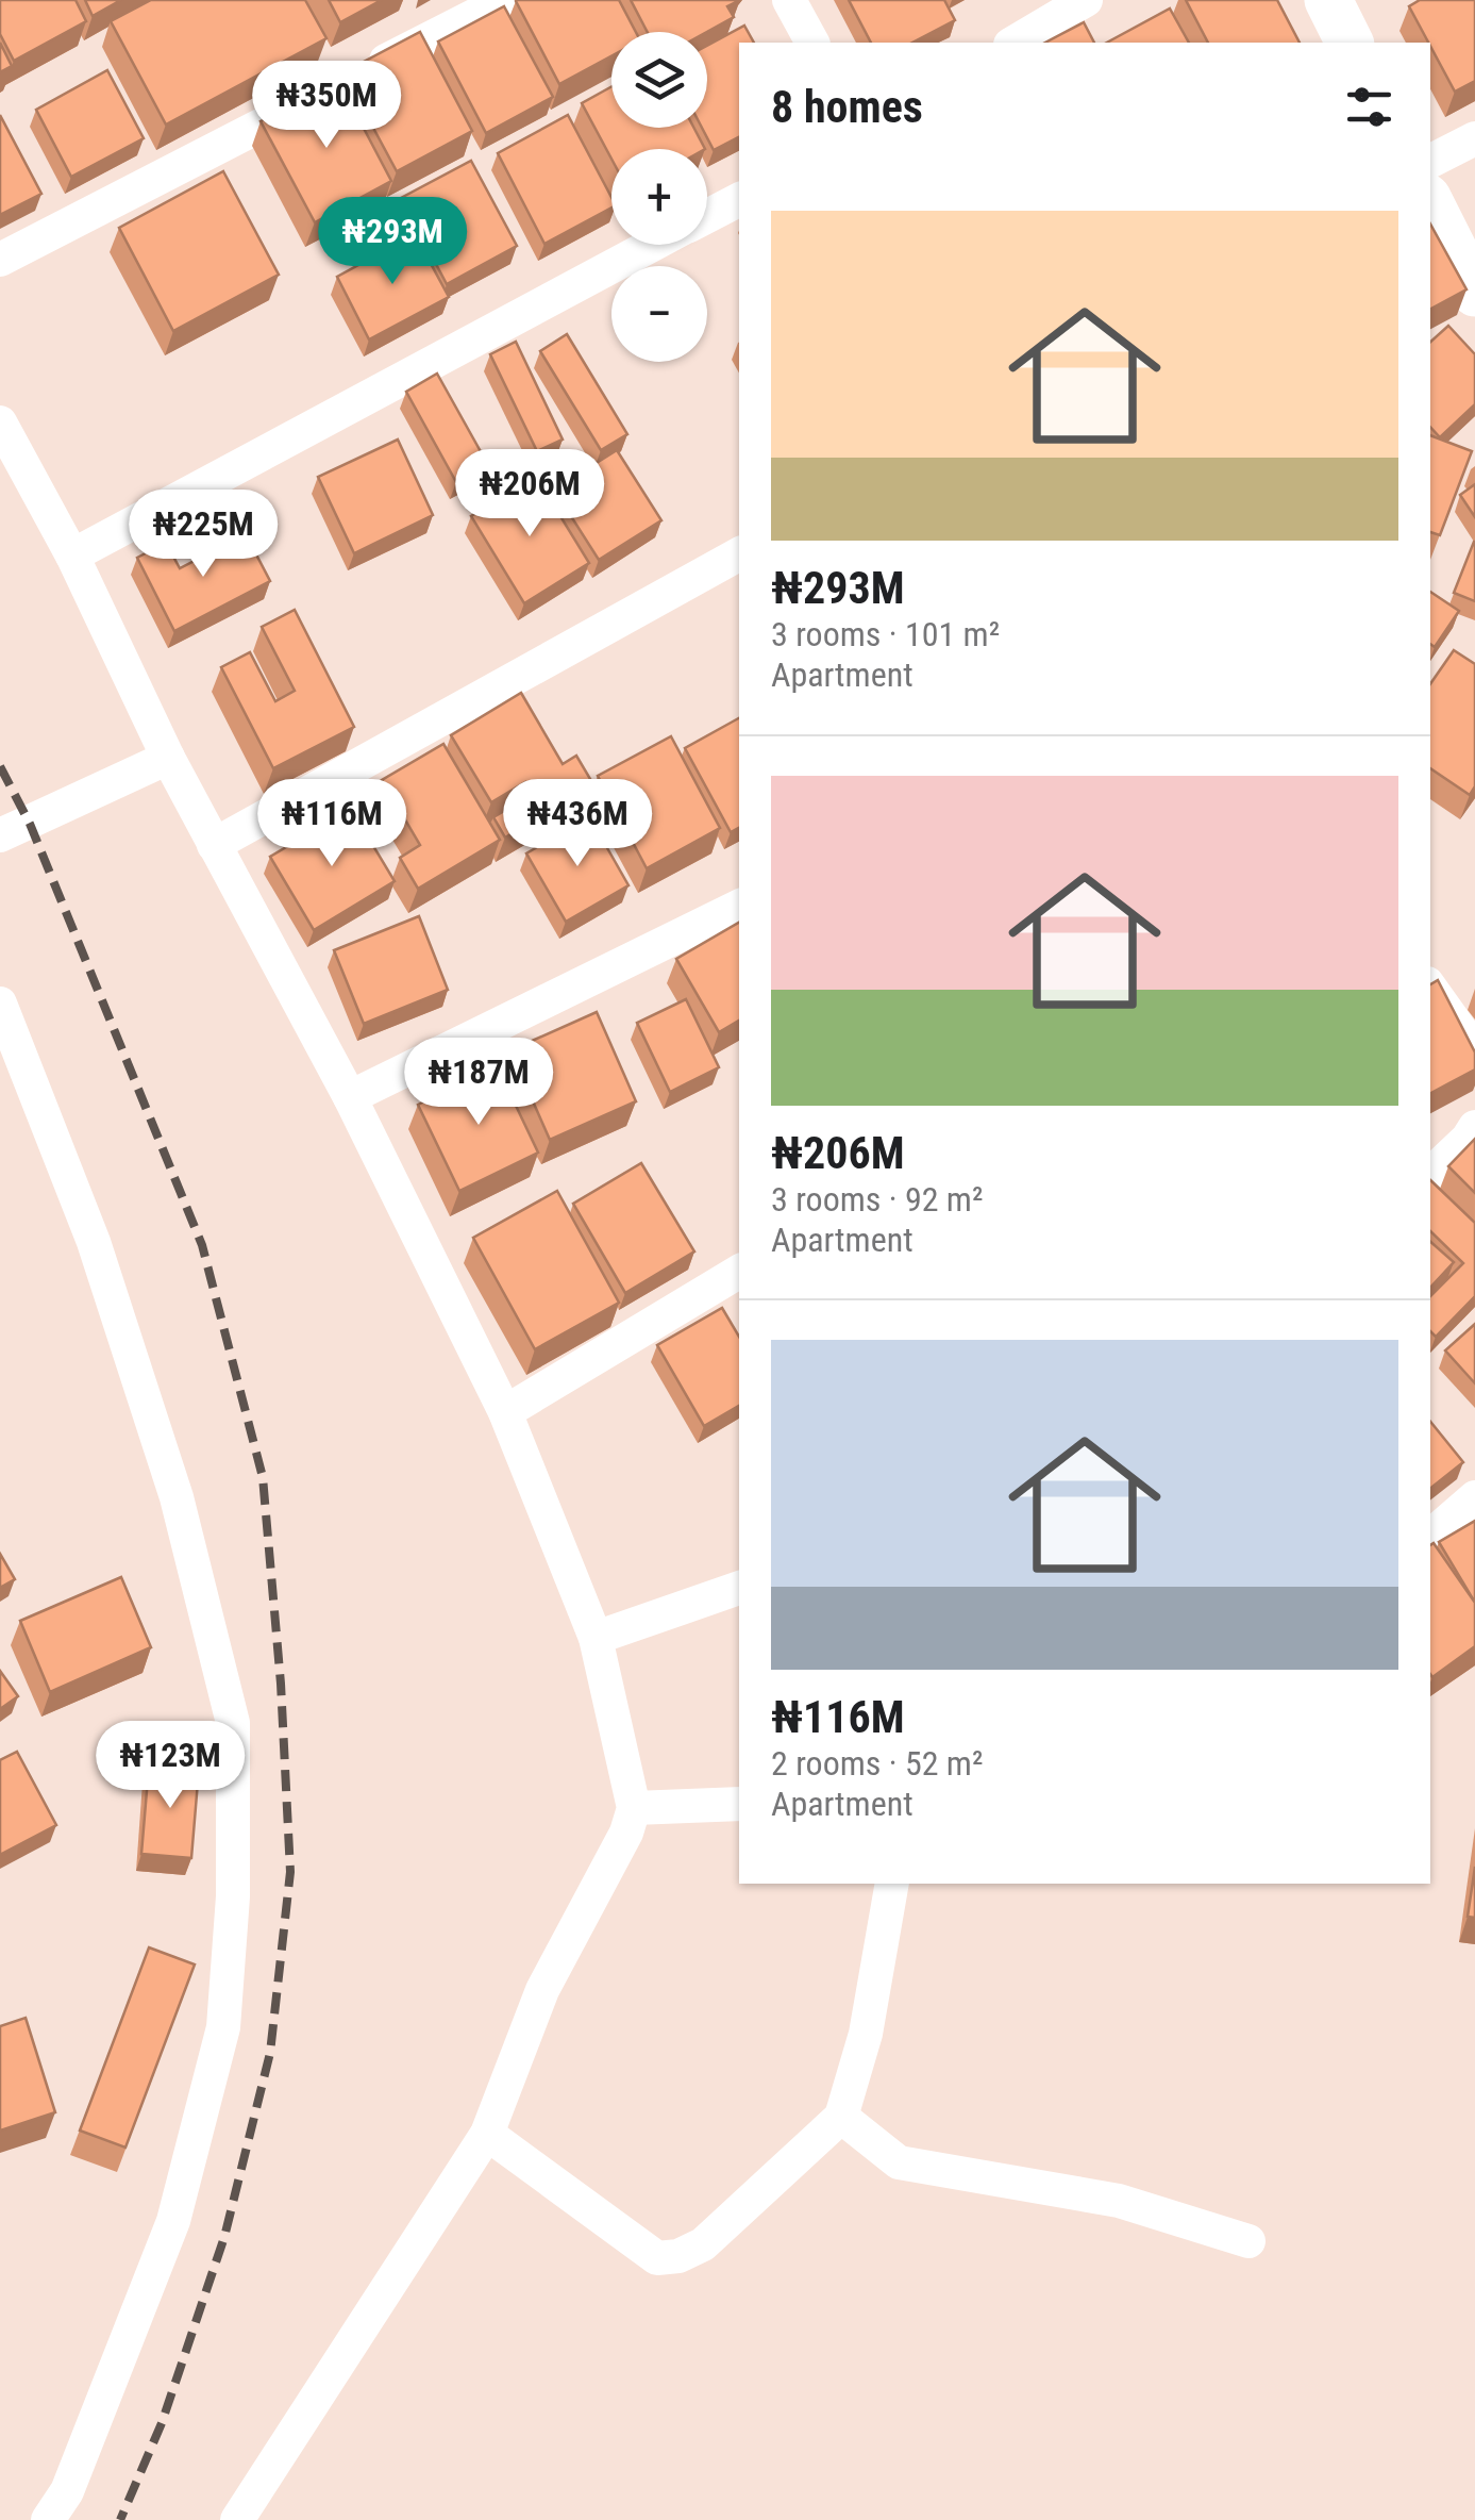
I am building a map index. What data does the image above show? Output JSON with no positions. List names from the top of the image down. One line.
{"page":{"map_buttons":["+","−"],"heading":"8 homes","price":["₦350M","₦293M","₦206M","₦225M","₦116M","₦436M","₦187M","₦123M"],"list":[{"name":"₦293M","note":"3 rooms · 101 m² · Apartment"},{"name":"₦206M","note":"3 rooms · 92 m² · Apartment"},{"name":"₦116M","note":"2 rooms · 52 m² · Apartment"}]}}
